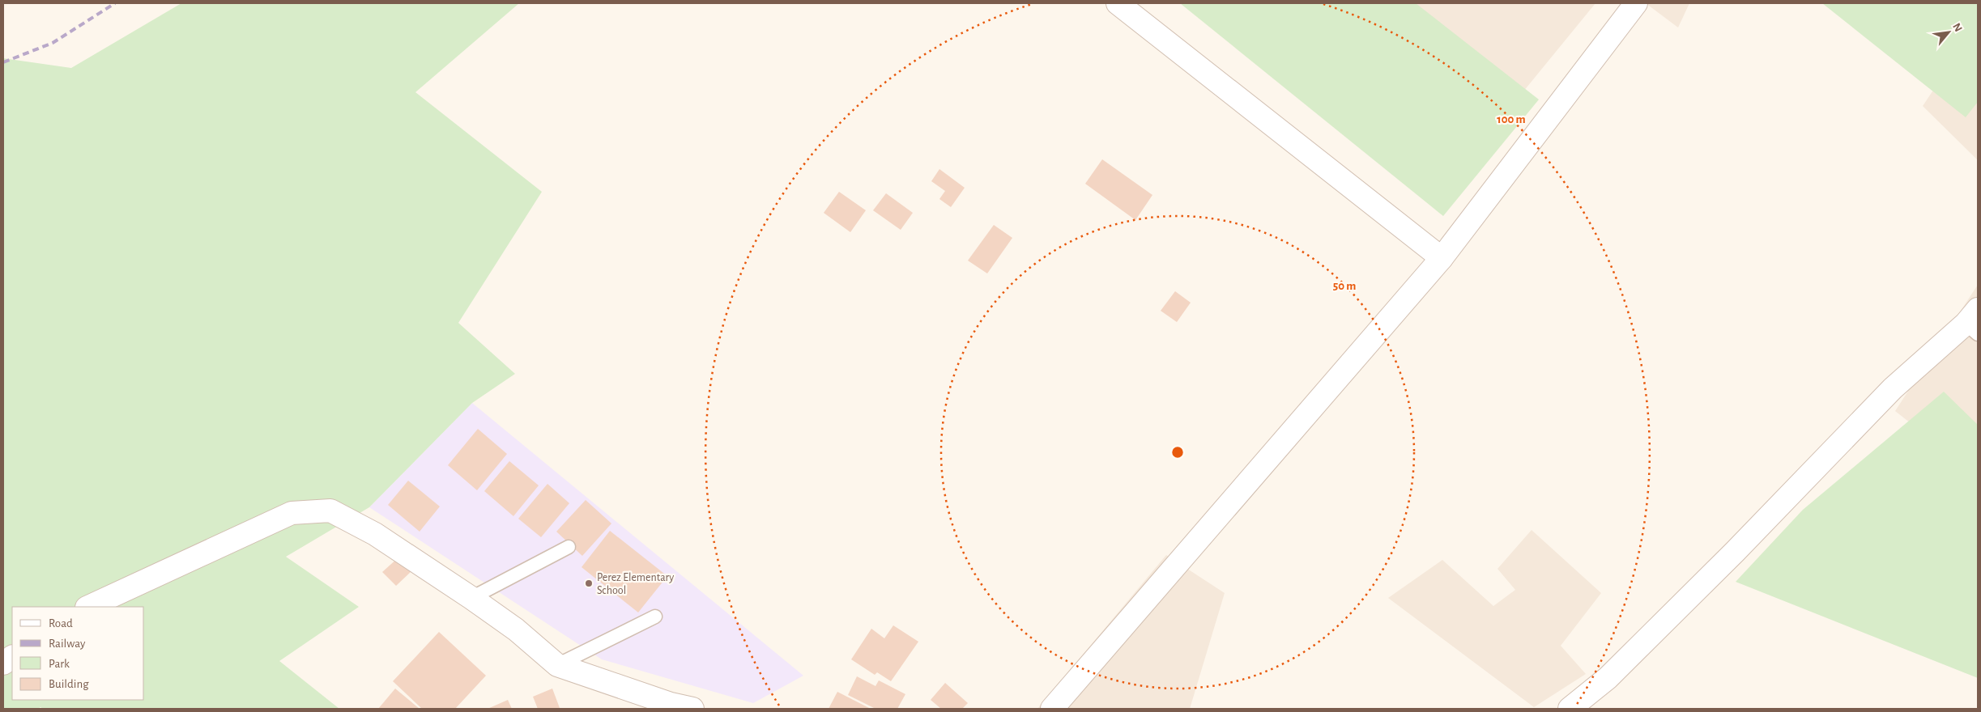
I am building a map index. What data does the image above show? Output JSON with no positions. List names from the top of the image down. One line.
{"places":["Perez Elementary School"],"legend":["Road","Railway","Park","Building"],"north":"top right","rings":["100 m","50 m"]}
